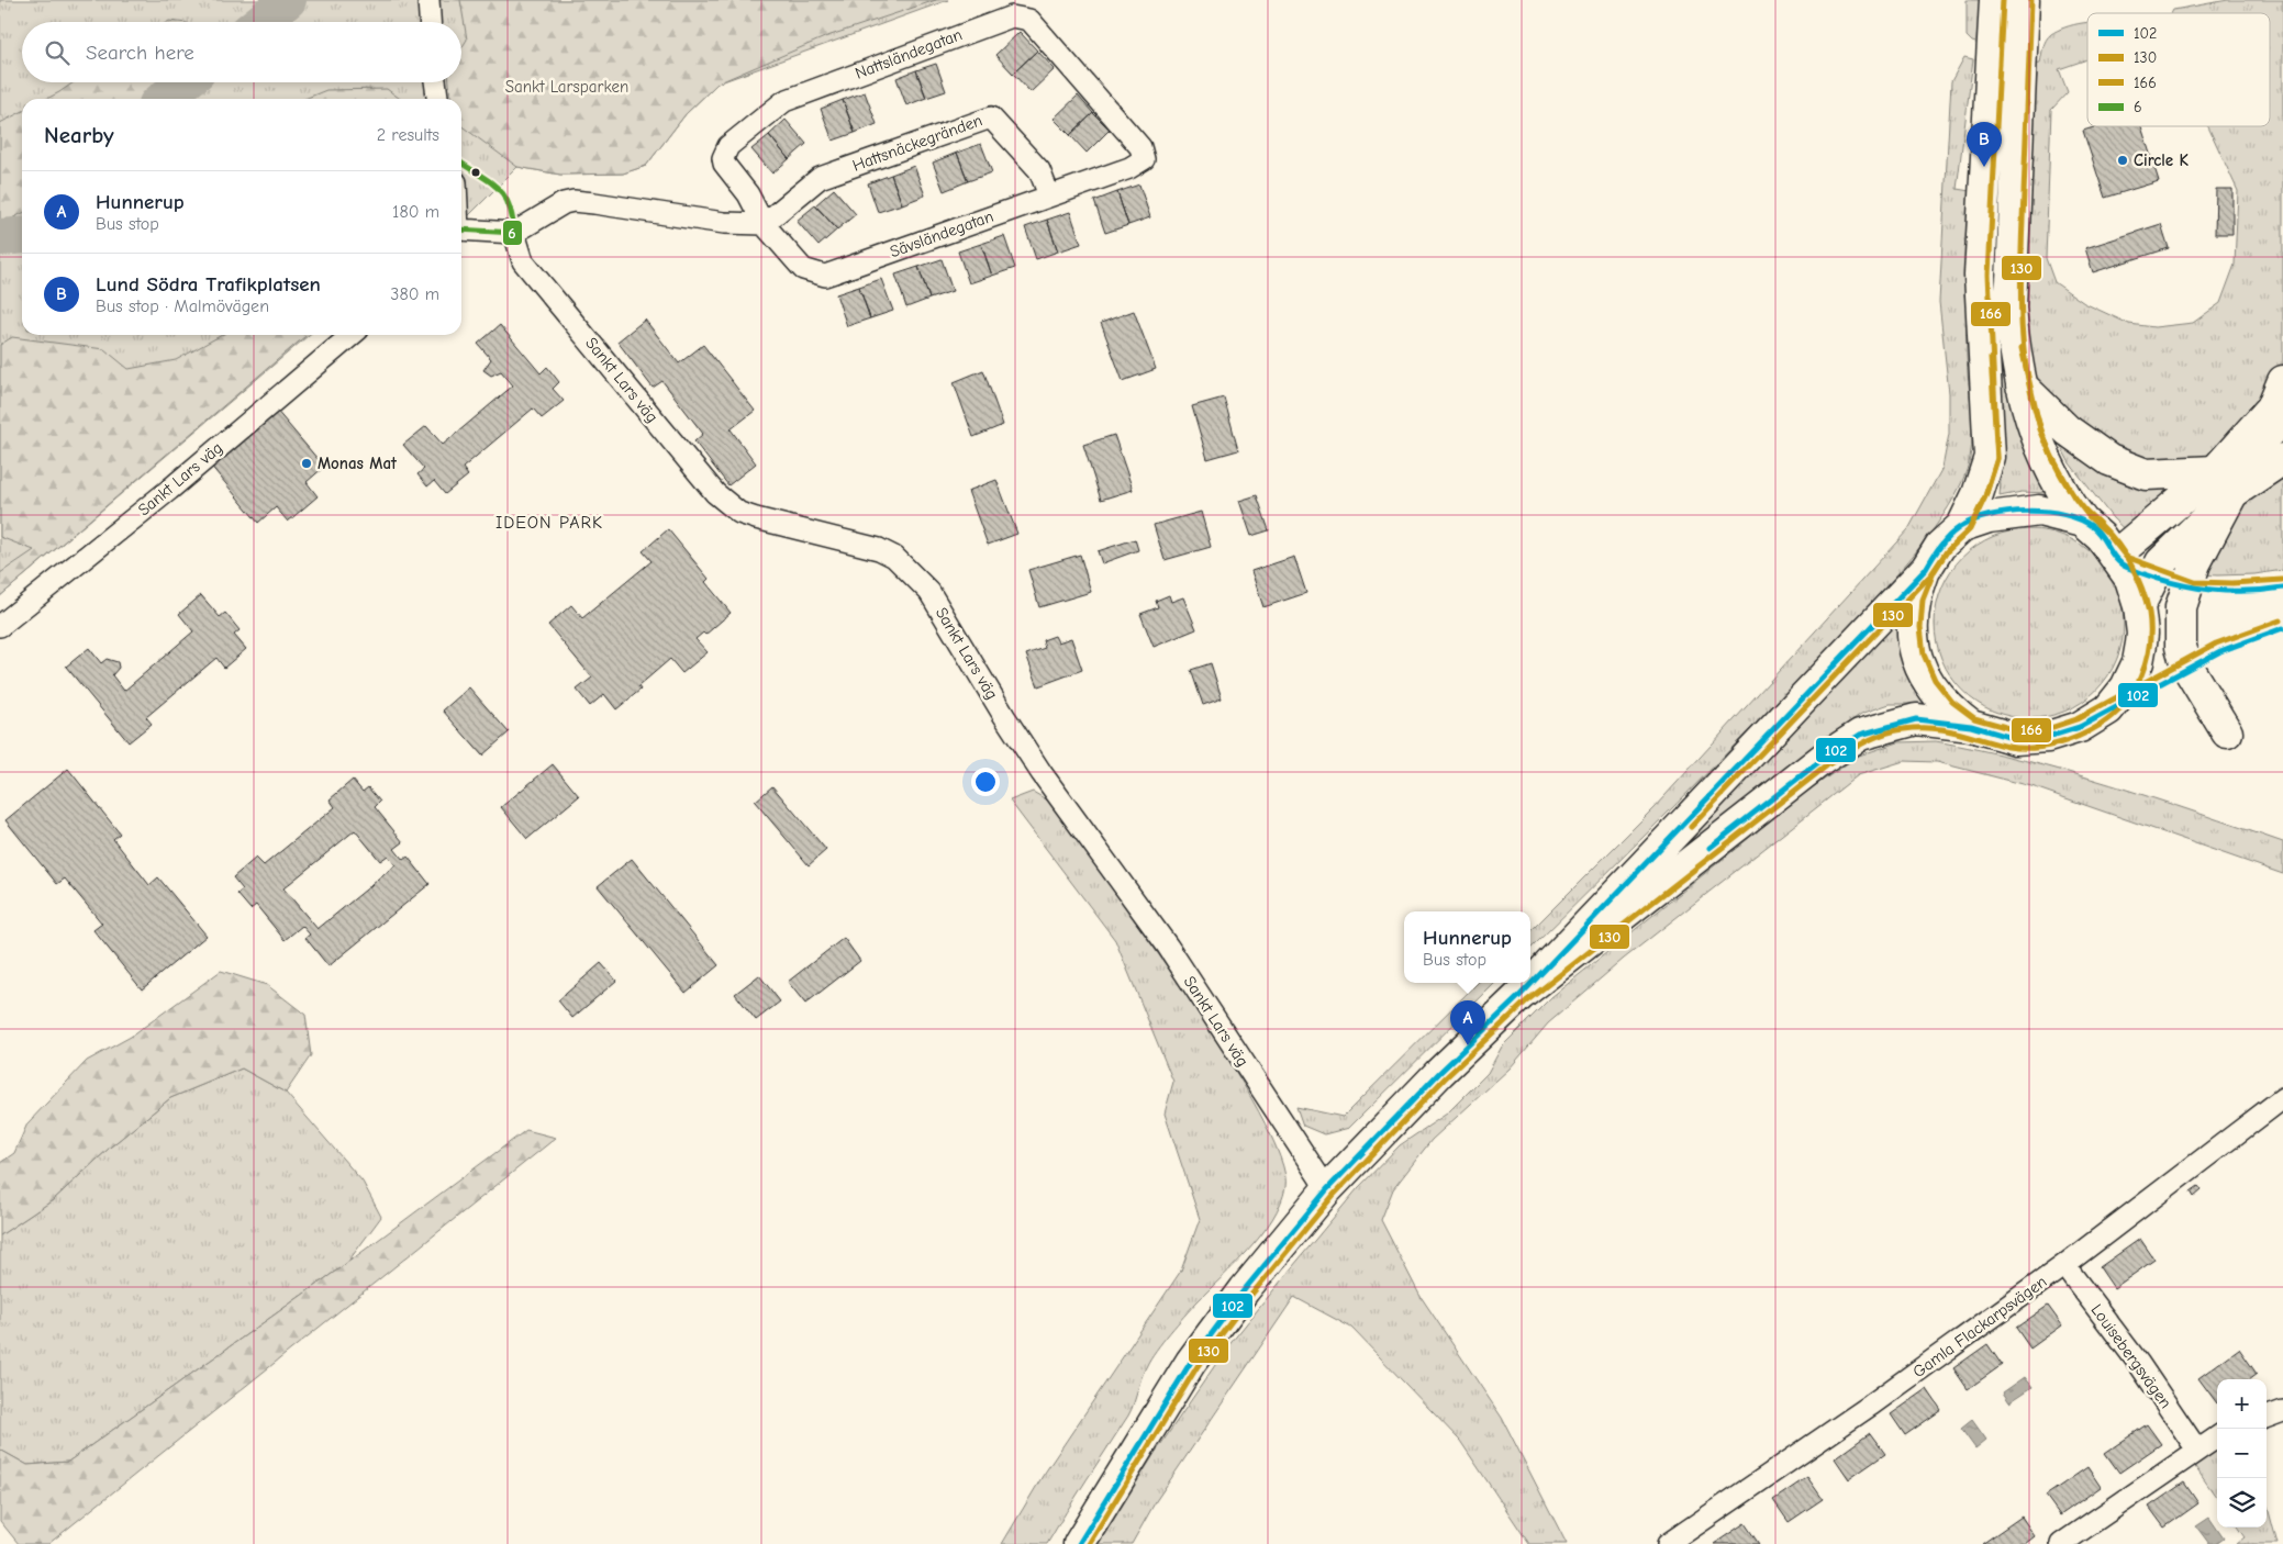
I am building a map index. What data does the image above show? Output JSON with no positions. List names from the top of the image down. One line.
{"streets":{"street":["Nattsländegatan","Hattsnäckegränden","Sävsländegatan","Sankt Lars väg","Gamla Flackarpsvägen","Louisebergsvägen"]},"crossings":[["Nattsländegatan","Hattsnäckegränden"],["Nattsländegatan","Sävsländegatan"],["Hattsnäckegränden","Sävsländegatan"],["Gamla Flackarpsvägen","Louisebergsvägen"]],"districts":["IDEON PARK"],"parks":["Sankt Larsparken"],"places":["Circle K","Monas Mat"],"lines":["transit line 130","transit line 166","transit line 6","transit line 102"],"legend":["102","130","166","6"],"page":{"search":"Search here","heading":["Nearby","2 results"],"pins":["B","A"],"list":[{"mark":"A","name":"Hunnerup","note":"Bus stop","value":"180 m"},{"mark":"B","name":"Lund Södra Trafikplatsen","note":"Bus stop · Malmövägen","value":"380 m"}],"popup":["Hunnerup","Bus stop"],"map_buttons":["+","−"]}}
